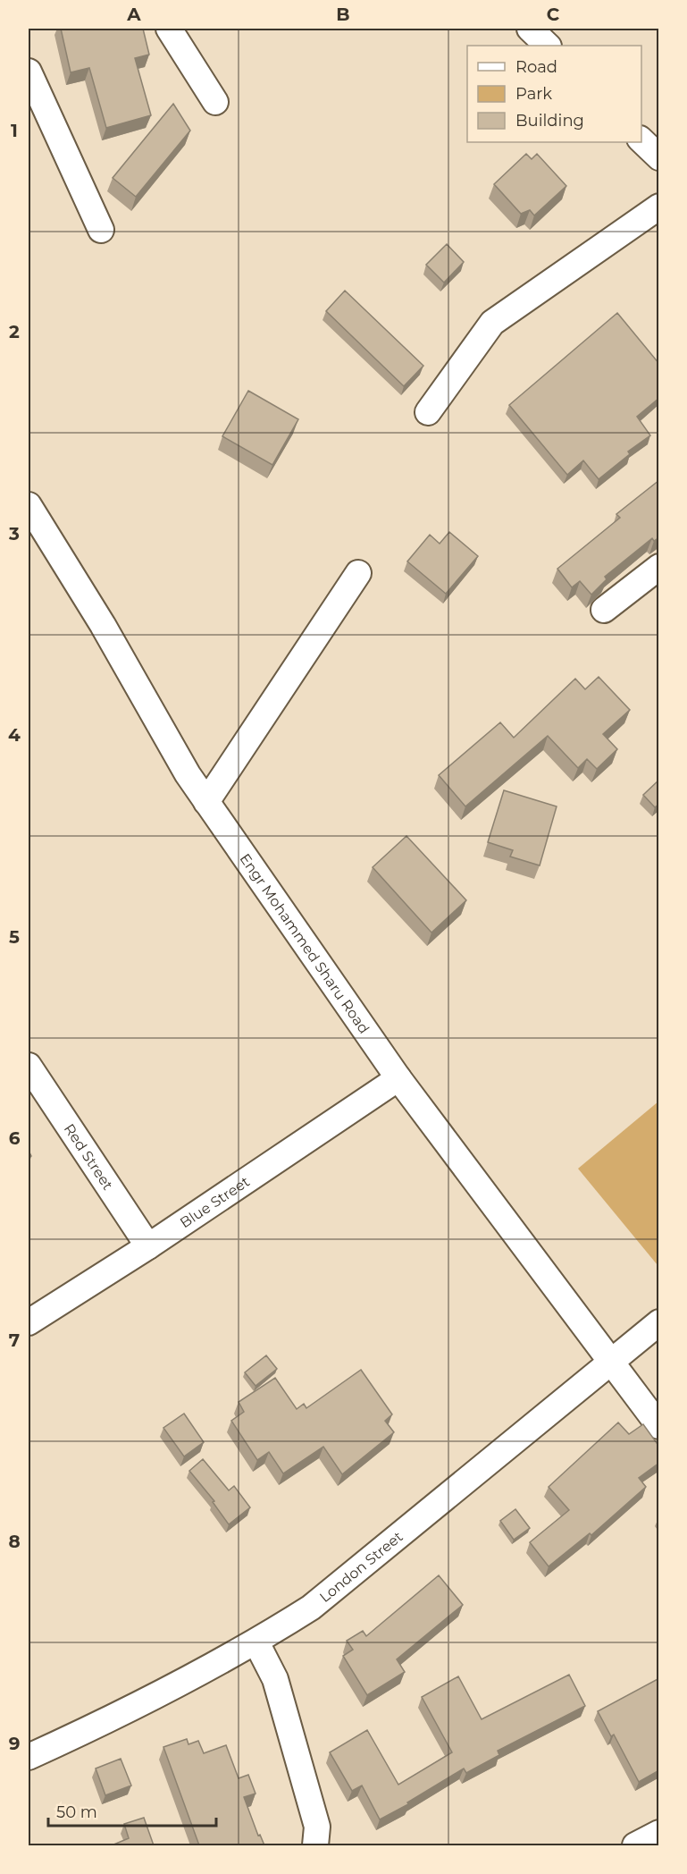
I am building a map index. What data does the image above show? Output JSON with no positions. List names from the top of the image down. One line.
{"streets":{"street":["Engr Mohammed Sharu Road","Red Street","Blue Street","London Street"]},"crossings":[["Engr Mohammed Sharu Road","Blue Street"],["Engr Mohammed Sharu Road","London Street"],["Red Street","Blue Street"]],"legend":["Road","Park","Building"],"scale_bar":"50 m","grid":{"columns":["A","B","C"],"rows":["1","2","3","4","5","6","7","8","9"]}}
